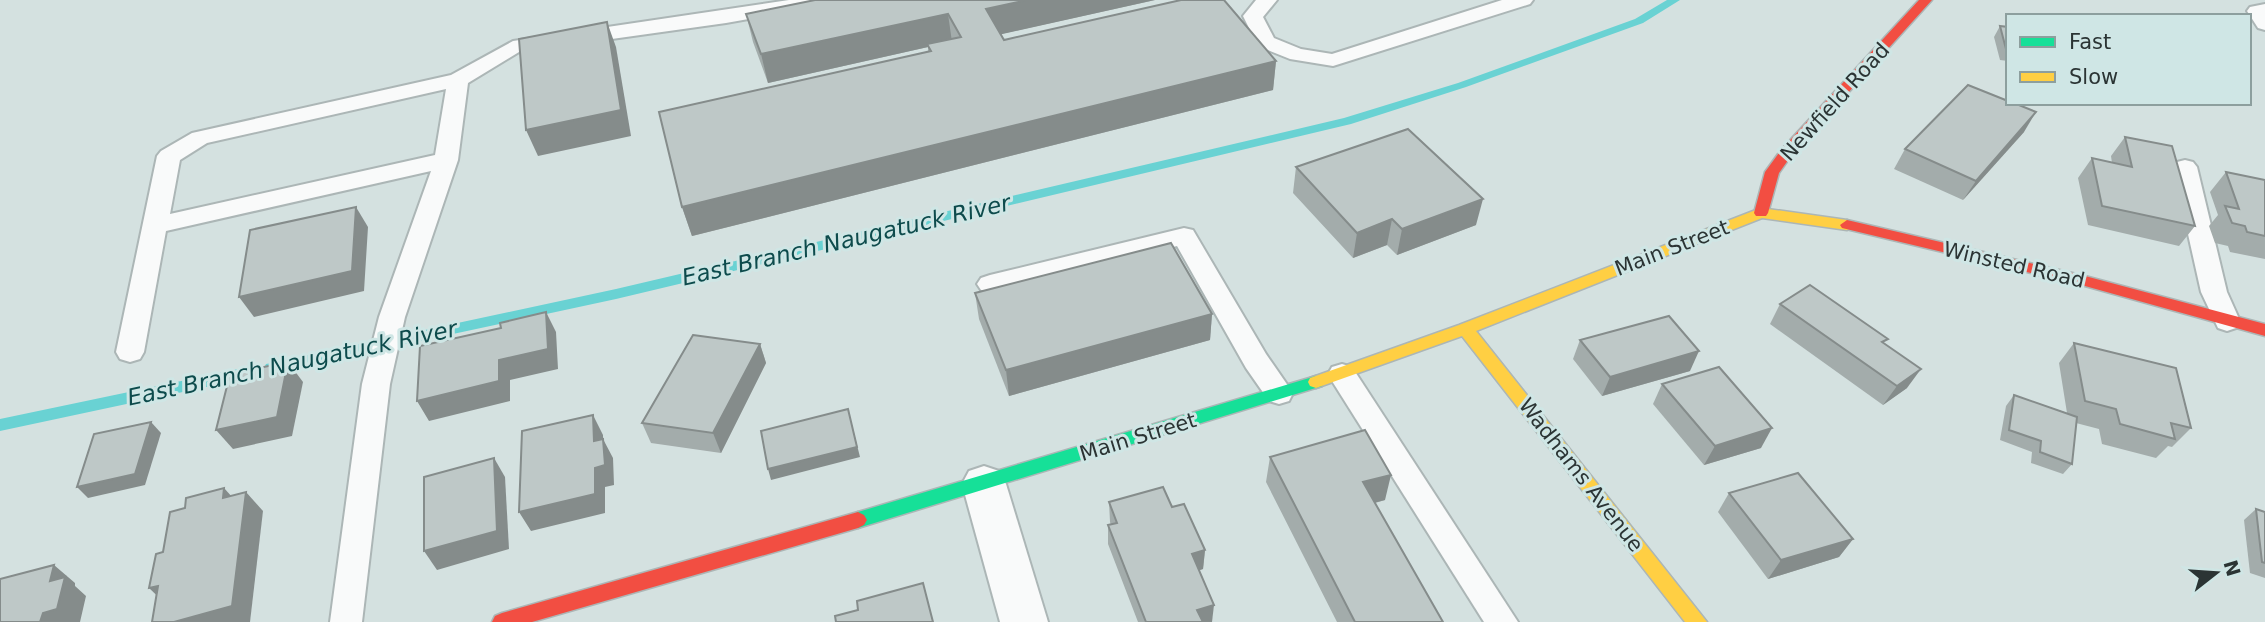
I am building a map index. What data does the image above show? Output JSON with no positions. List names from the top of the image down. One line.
{"streets":{"main road":["Newfield Road","Main Street","Winsted Road","Wadhams Avenue"]},"crossings":[["Newfield Road","Main Street"],["Newfield Road","Winsted Road"],["Main Street","Winsted Road"],["Main Street","Wadhams Avenue"]],"water":["East Branch Naugatuck River"],"legend":["Fast","Slow"],"north":"right"}
